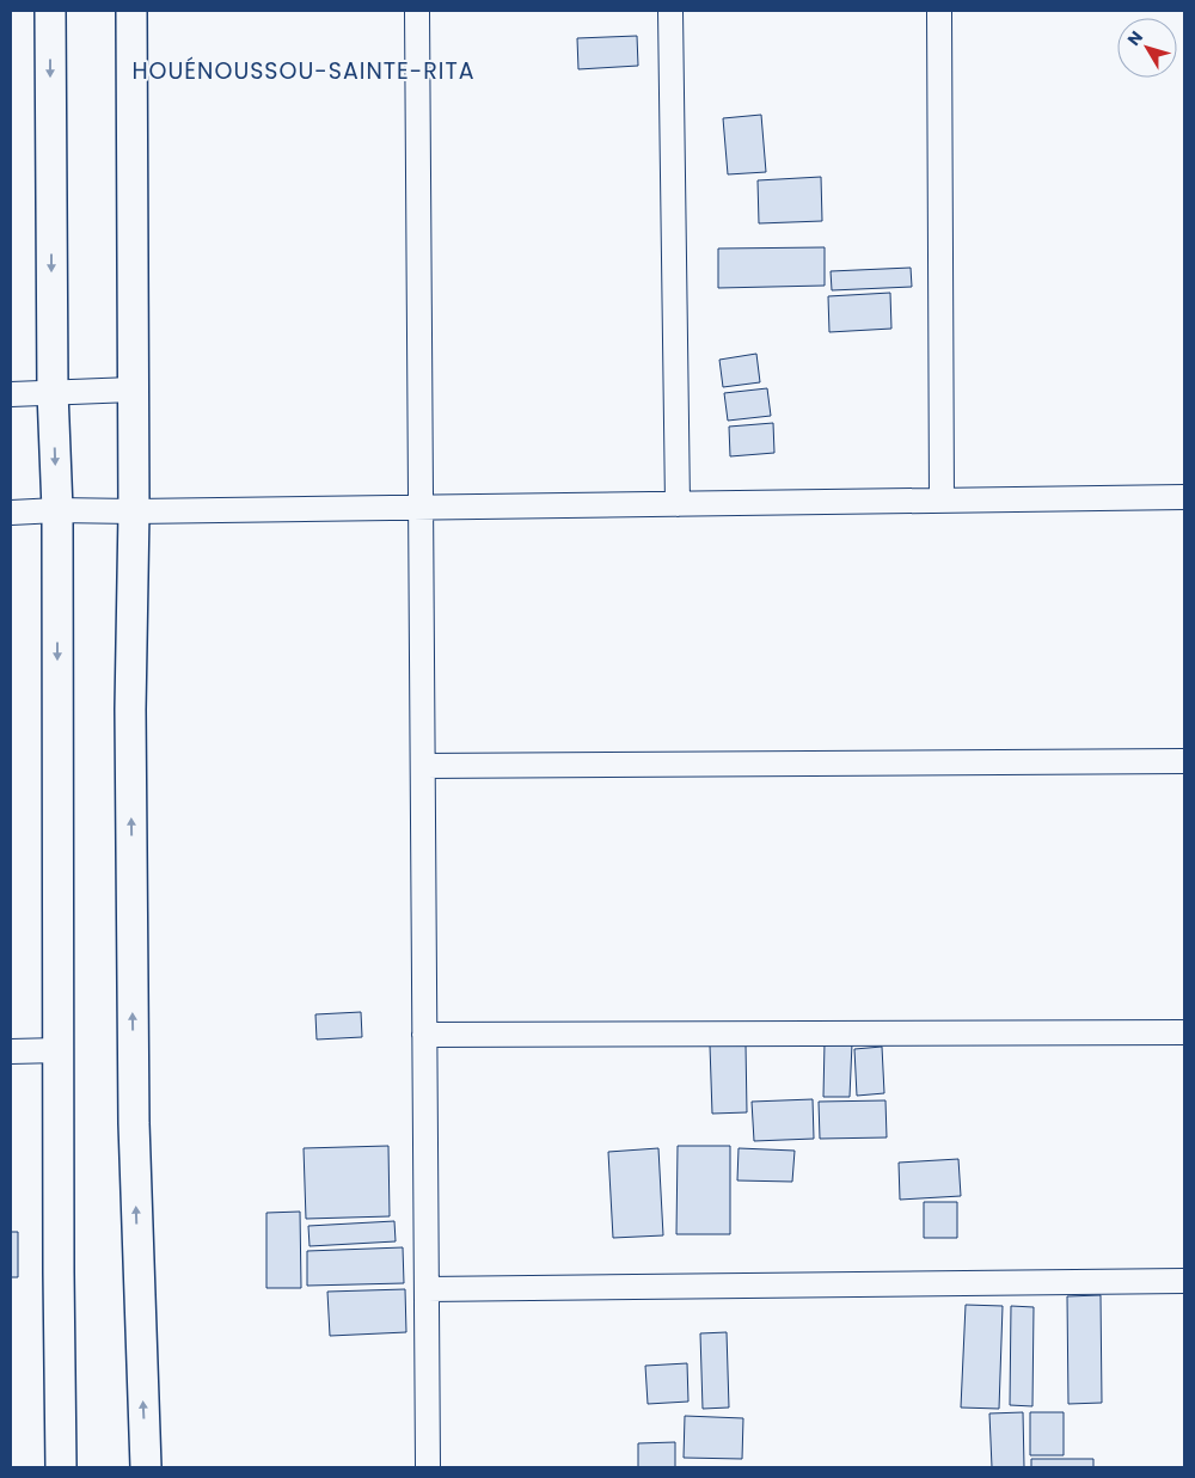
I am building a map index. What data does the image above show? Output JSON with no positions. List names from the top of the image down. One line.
{"districts":["HOUÉNOUSSOU-SAINTE-RITA"],"north":"top left"}
